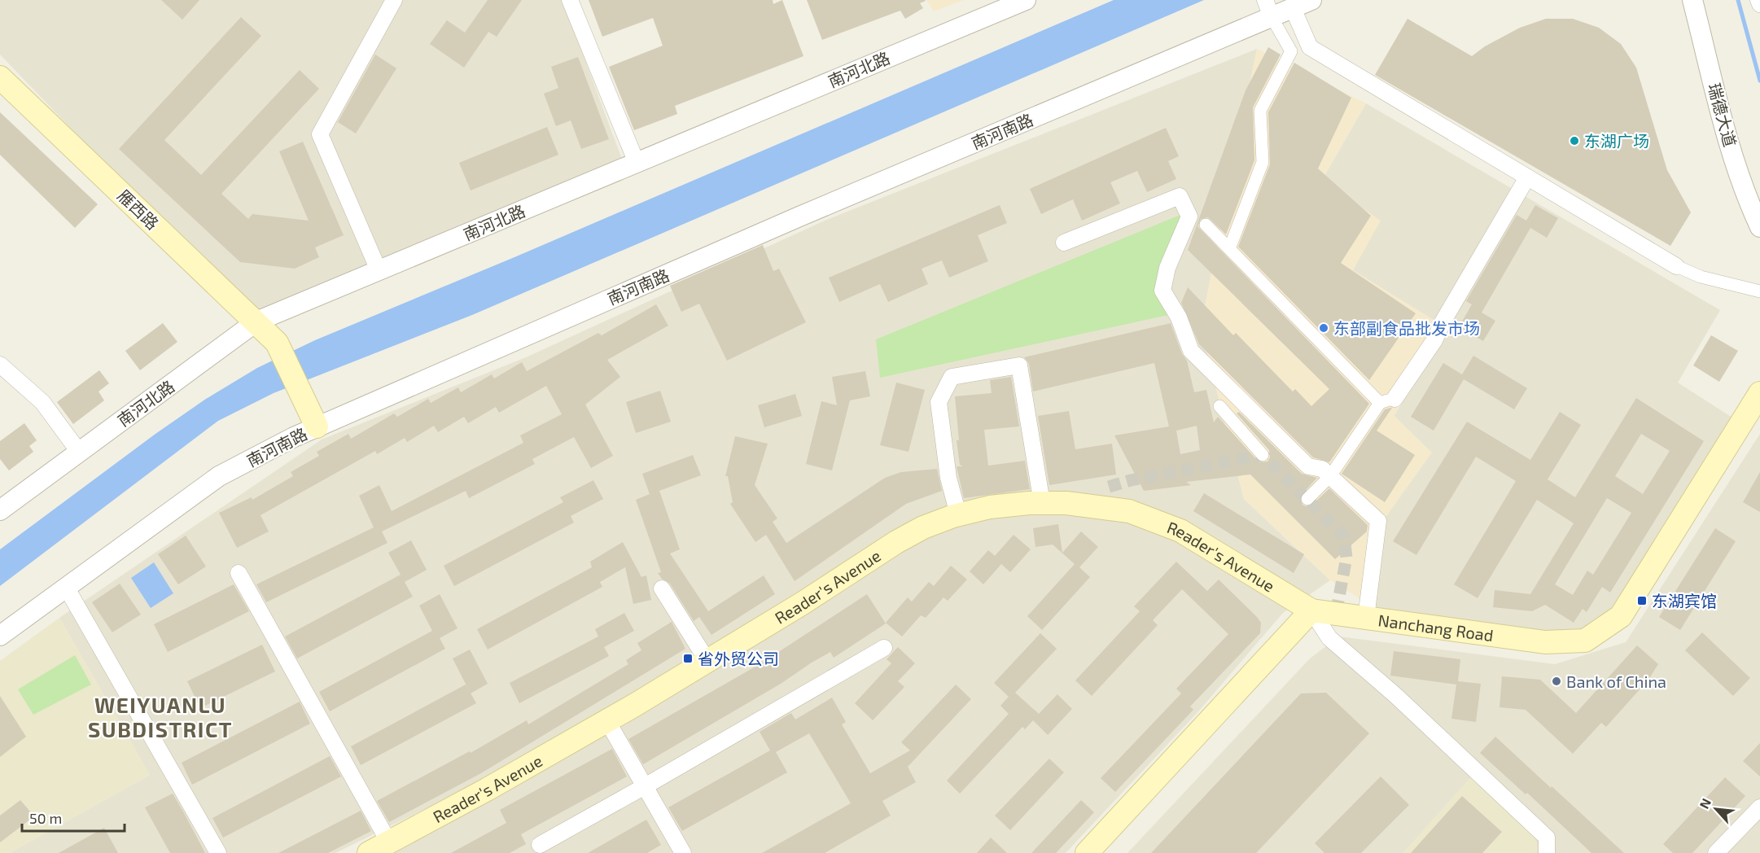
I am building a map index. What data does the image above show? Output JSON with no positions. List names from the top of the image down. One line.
{"streets":{"main road":["雁西路","Reader's Avenue","Nanchang Road"],"street":["南河北路","瑞德大道","南河南路"]},"crossings":[["南河北路","雁西路"],["南河南路","雁西路"],["Reader's Avenue","Nanchang Road"]],"districts":["WEIYUANLU SUBDISTRICT"],"places":{"other":["东湖广场","东部副食品批发市场","Bank of China"],"transit":["东湖宾馆","省外贸公司"]},"scale_bar":"50 m","north":"top left"}
